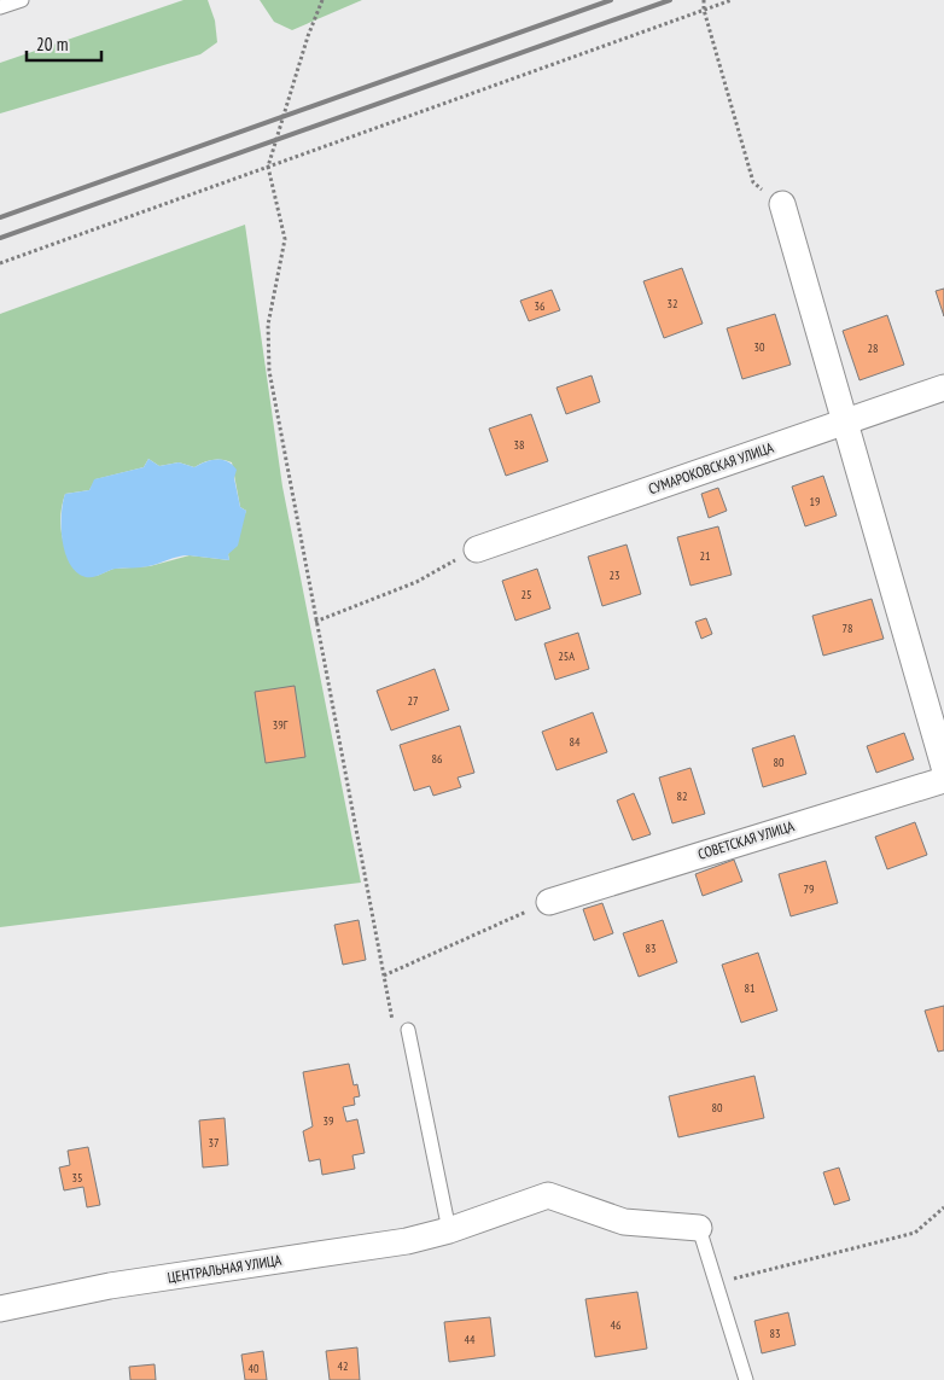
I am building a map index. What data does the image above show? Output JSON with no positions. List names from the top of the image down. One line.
{"streets":{"street":["СУМАРОКОВСКАЯ УЛИЦА","СОВЕТСКАЯ УЛИЦА","ЦЕНТРАЛЬНАЯ УЛИЦА"]},"house_numbers":["32","36","30","28","38","19","21","23","25","78","25А","27","39Г","84","86","80","82","79","83","81","80","39","37","35","46","83","44","42","40"],"scale_bar":"20 m"}
